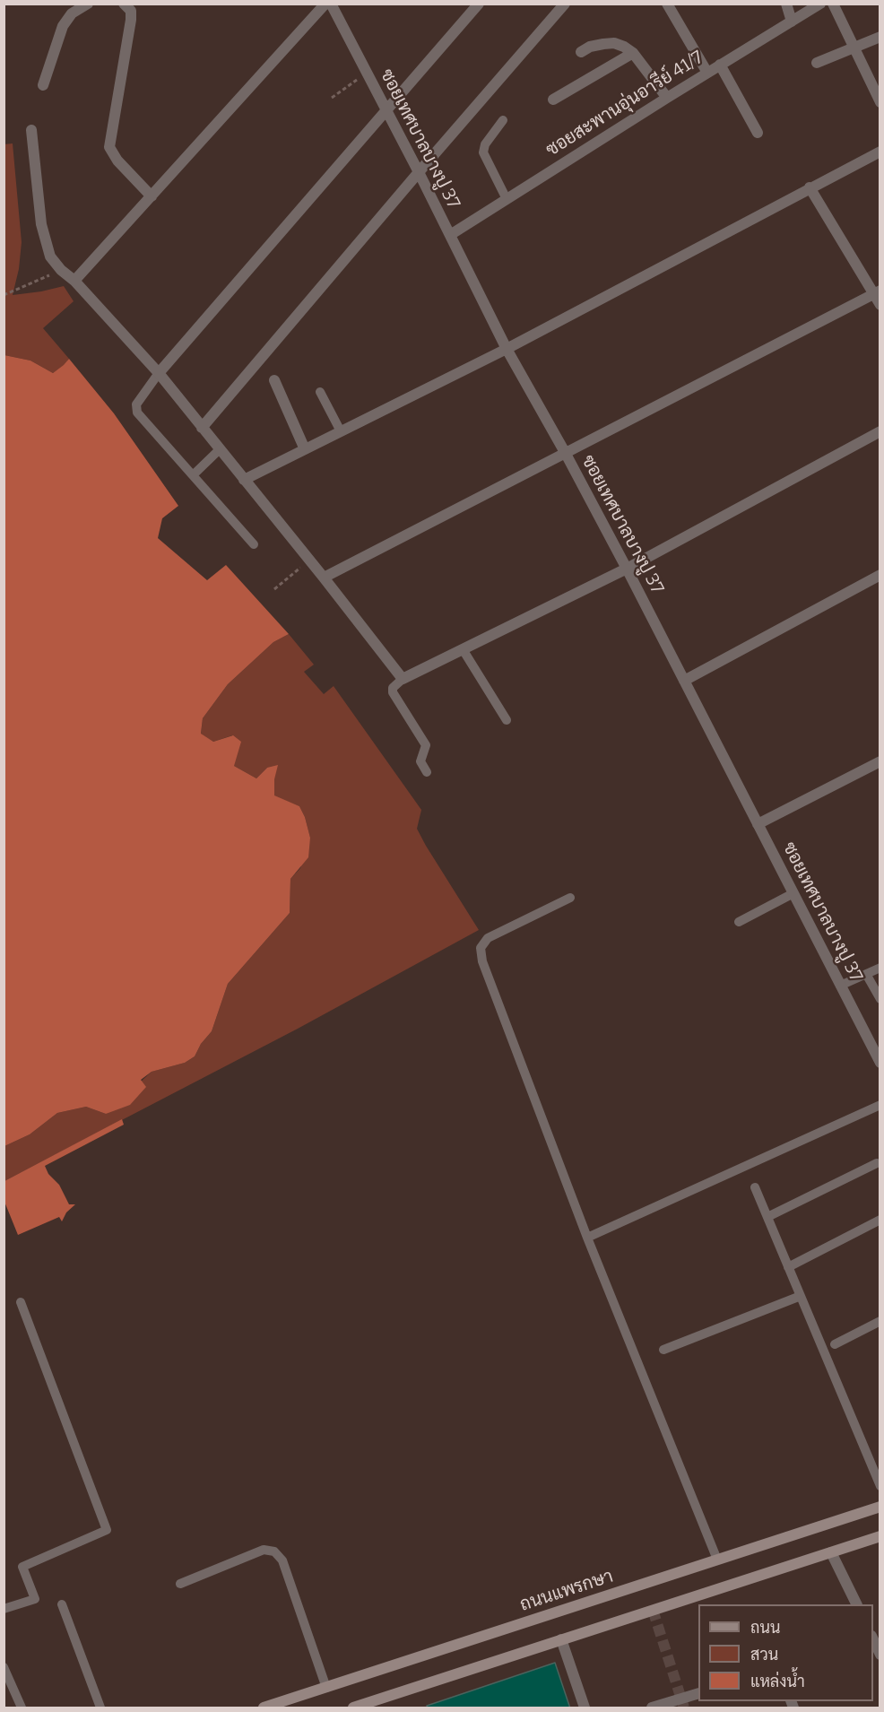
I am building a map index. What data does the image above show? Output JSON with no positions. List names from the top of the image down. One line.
{"streets":{"main road":["ถนนแพรกษา"],"street":["ซอยสะพานอุ่นอารีย์ 41/7","ซอยเทศบาลบางปู 37"]},"crossings":[["ซอยสะพานอุ่นอารีย์ 41/7","ซอยเทศบาลบางปู 37"]],"legend":["ถนน","สวน","แหล่งน้ำ"]}
